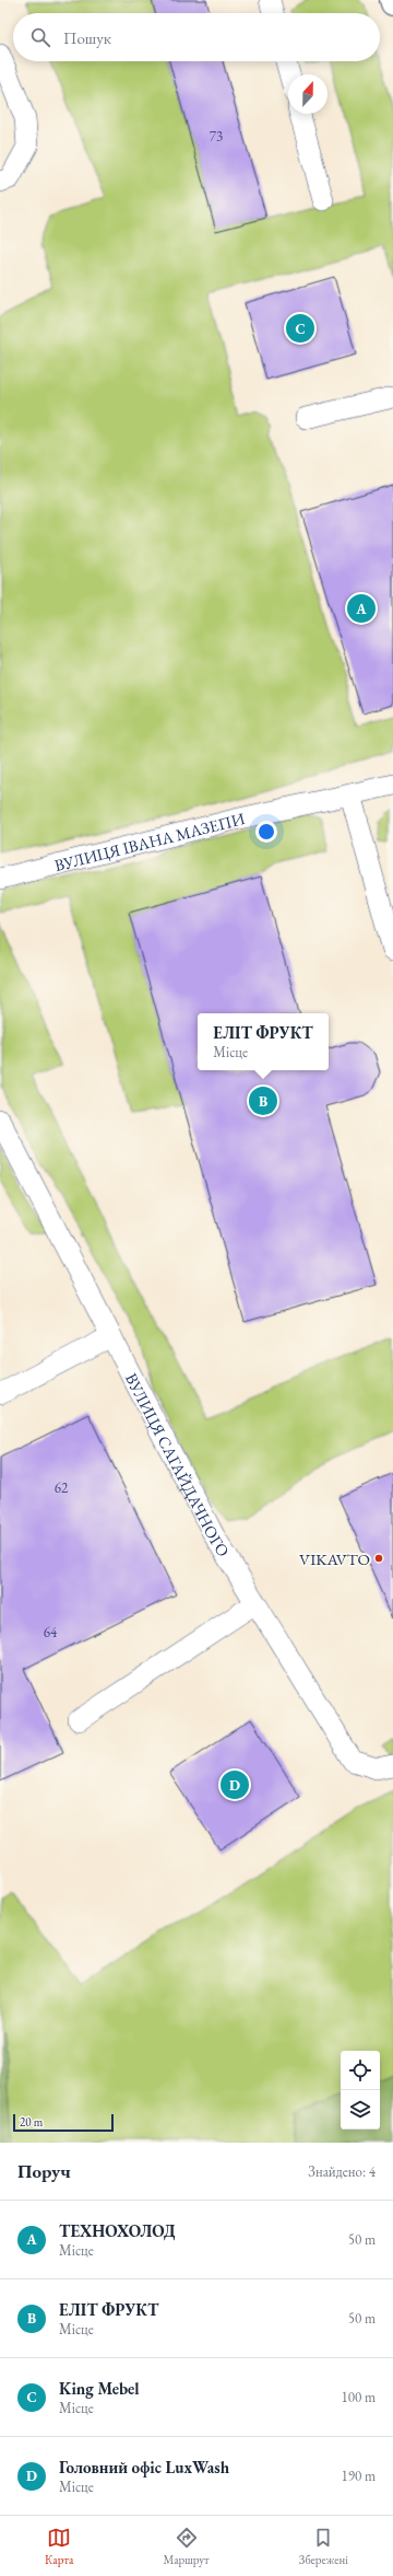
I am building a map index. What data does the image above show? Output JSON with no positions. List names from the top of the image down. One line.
{"streets":{"lane":["ВУЛИЦЯ ІВАНА МАЗЕПИ","ВУЛИЦЯ САГАЙДАЧНОГО"]},"places":["VIKAVTO"],"house_numbers":["73","62","64"],"scale_bar":"20 m","north":"top","page":{"search":"Пошук","pins":["C","A","B","D"],"popup":["ЕЛІТ ФРУКТ","Місце"],"scale":"20 m","heading":["Поруч","Знайдено: 4"],"list":[{"mark":"A","name":"ТЕХНОХОЛОД","note":"Місце","value":"50 m"},{"mark":"B","name":"ЕЛІТ ФРУКТ","note":"Місце","value":"50 m"},{"mark":"C","name":"King Mebel","note":"Місце","value":"100 m"},{"mark":"D","name":"Головний офіс LuxWash","note":"Місце","value":"190 m"}],"nav":["Карта","Маршрут","Збережені"]}}
